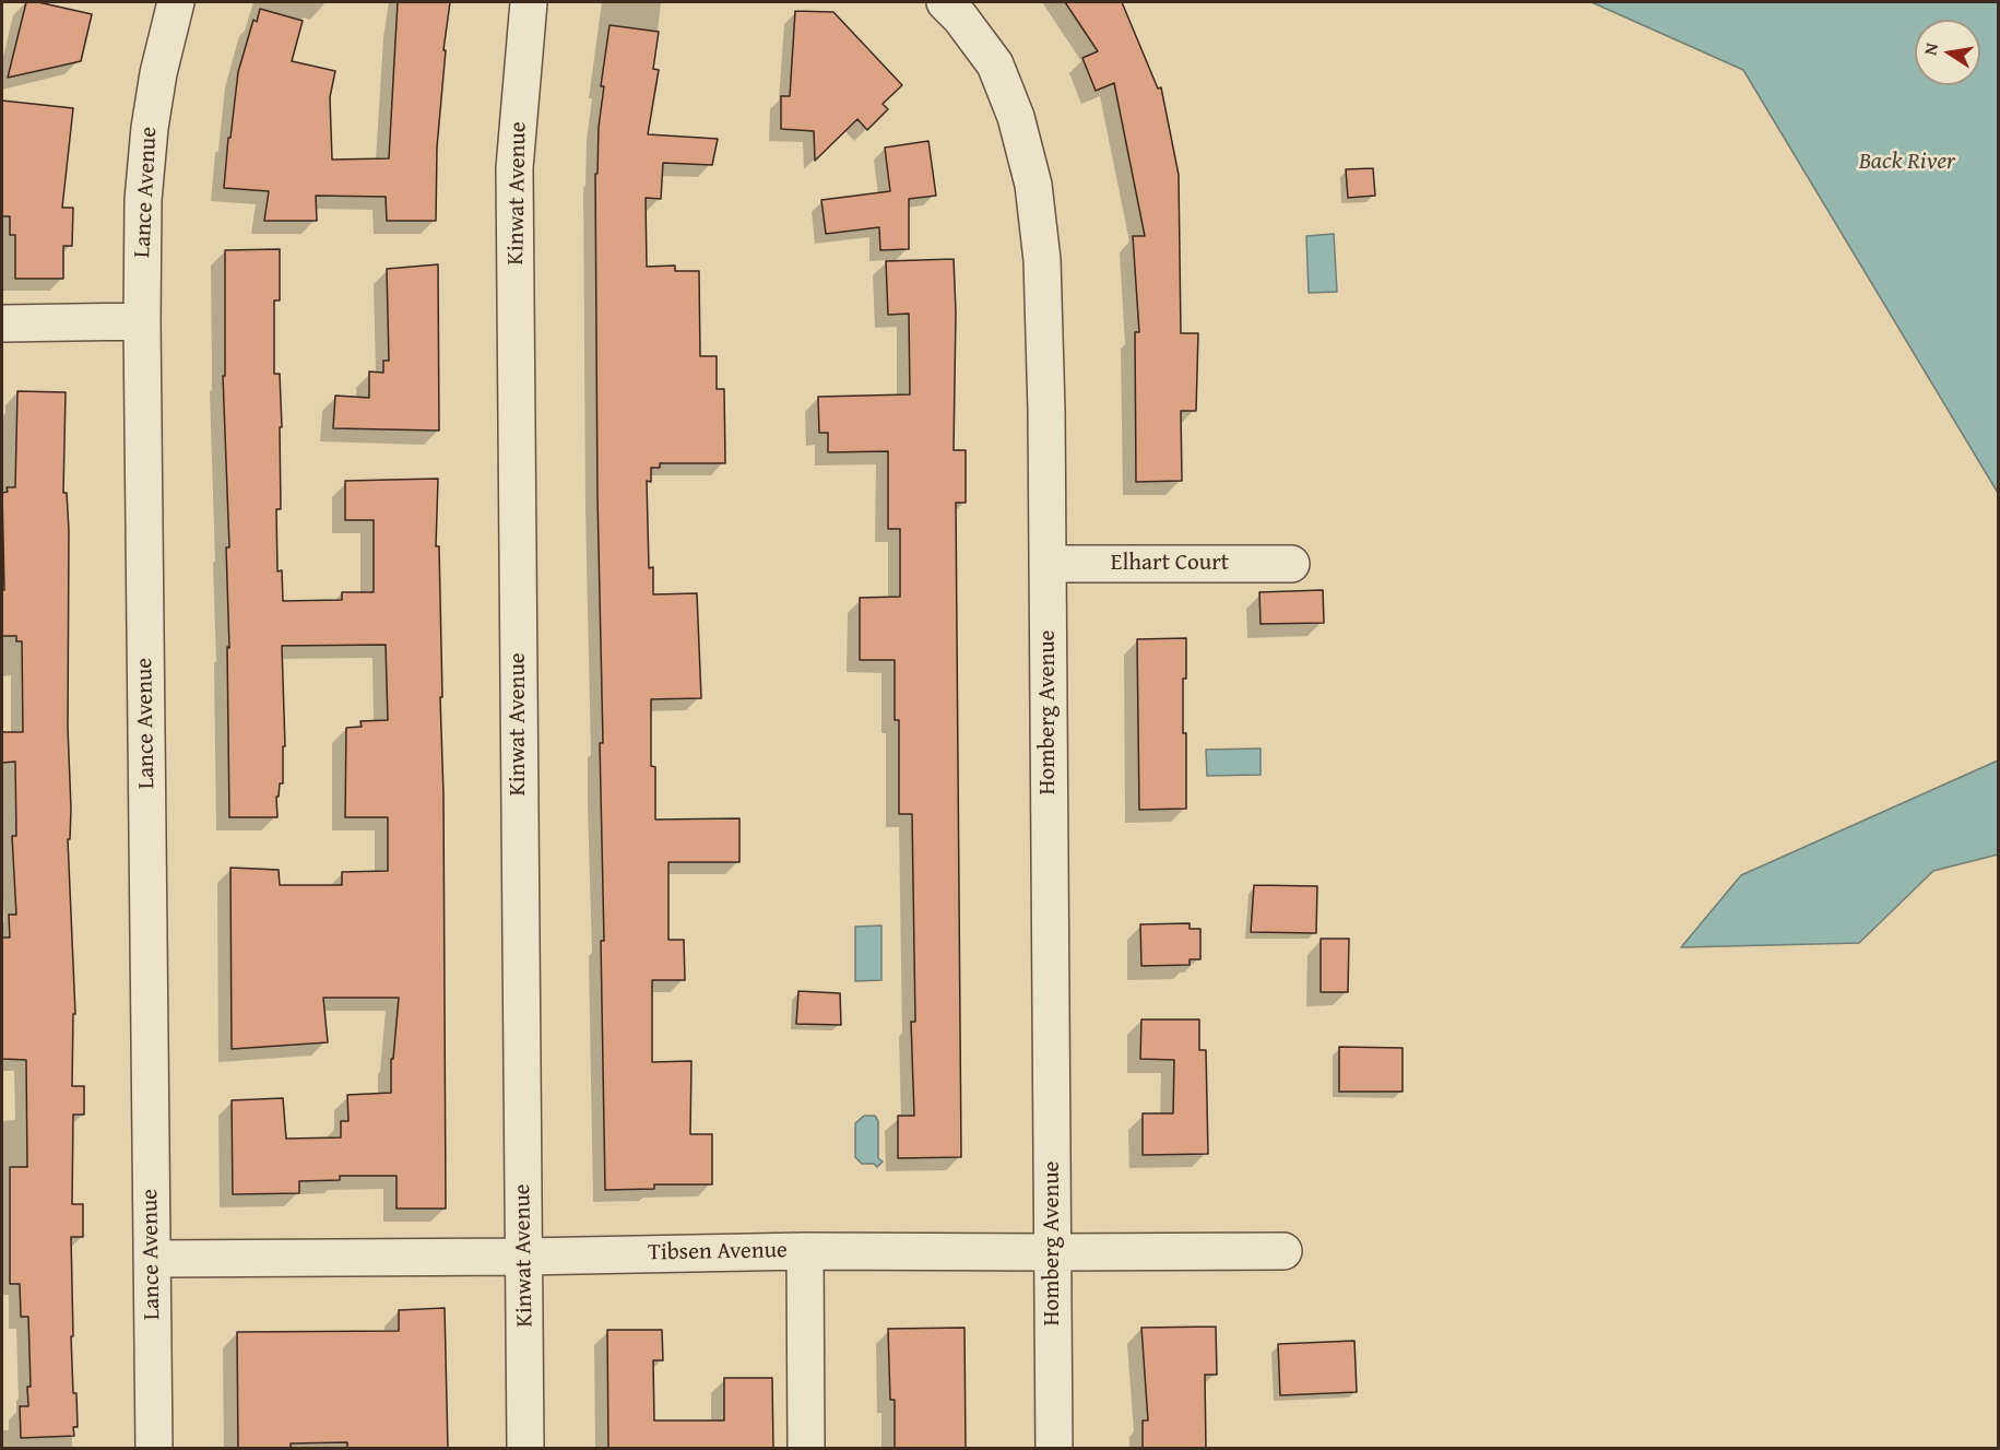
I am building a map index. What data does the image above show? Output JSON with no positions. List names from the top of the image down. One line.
{"streets":{"street":["Lance Avenue","Kinwat Avenue","Elhart Court","Homberg Avenue","Tibsen Avenue"]},"crossings":[["Lance Avenue","Tibsen Avenue"],["Kinwat Avenue","Tibsen Avenue"],["Elhart Court","Homberg Avenue"],["Homberg Avenue","Tibsen Avenue"]],"water":["Back River"],"north":"left"}
